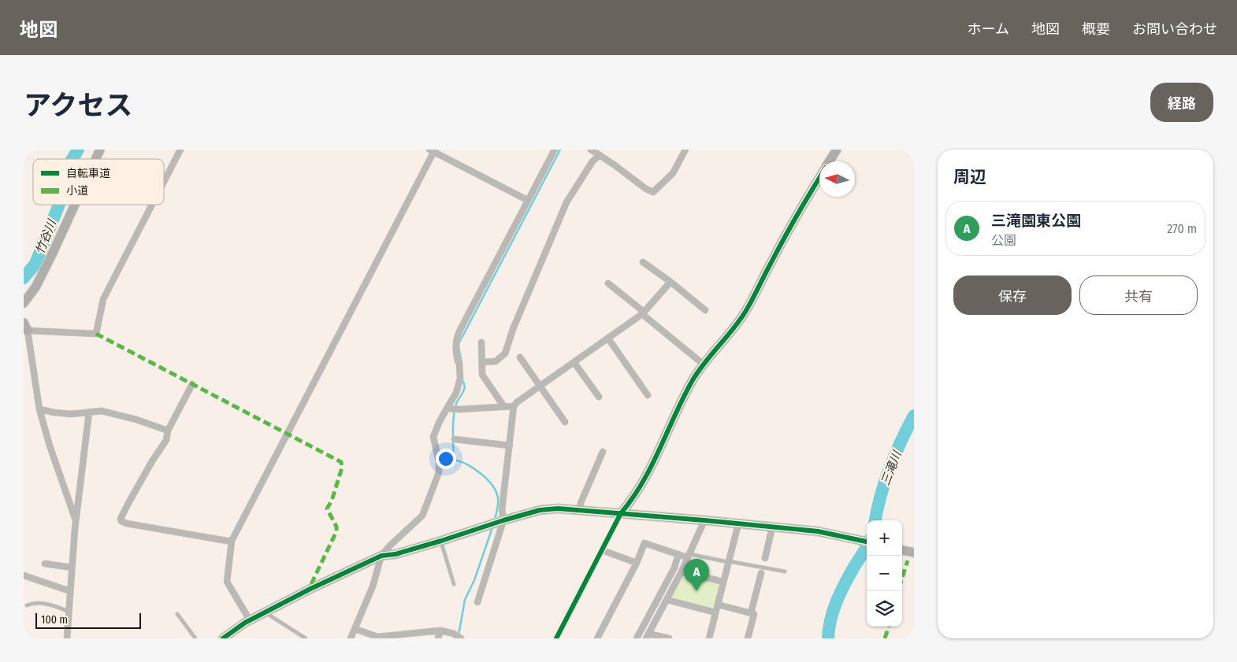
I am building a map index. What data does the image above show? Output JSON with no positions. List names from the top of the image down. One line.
{"water":["竹谷川","三滝川"],"legend":["自転車道","小道"],"scale_bar":"100 m","north":"left","page":{"header":"地図","nav":["ホーム","地図","概要","お問い合わせ"],"title":"アクセス","buttons":["経路",["保存","共有"]],"heading":"周辺","list":[{"mark":"A","name":"三滝園東公園","note":"公園","value":"270 m"}],"map_buttons":["+","−"],"pins":"A","scale":"100 m"}}
